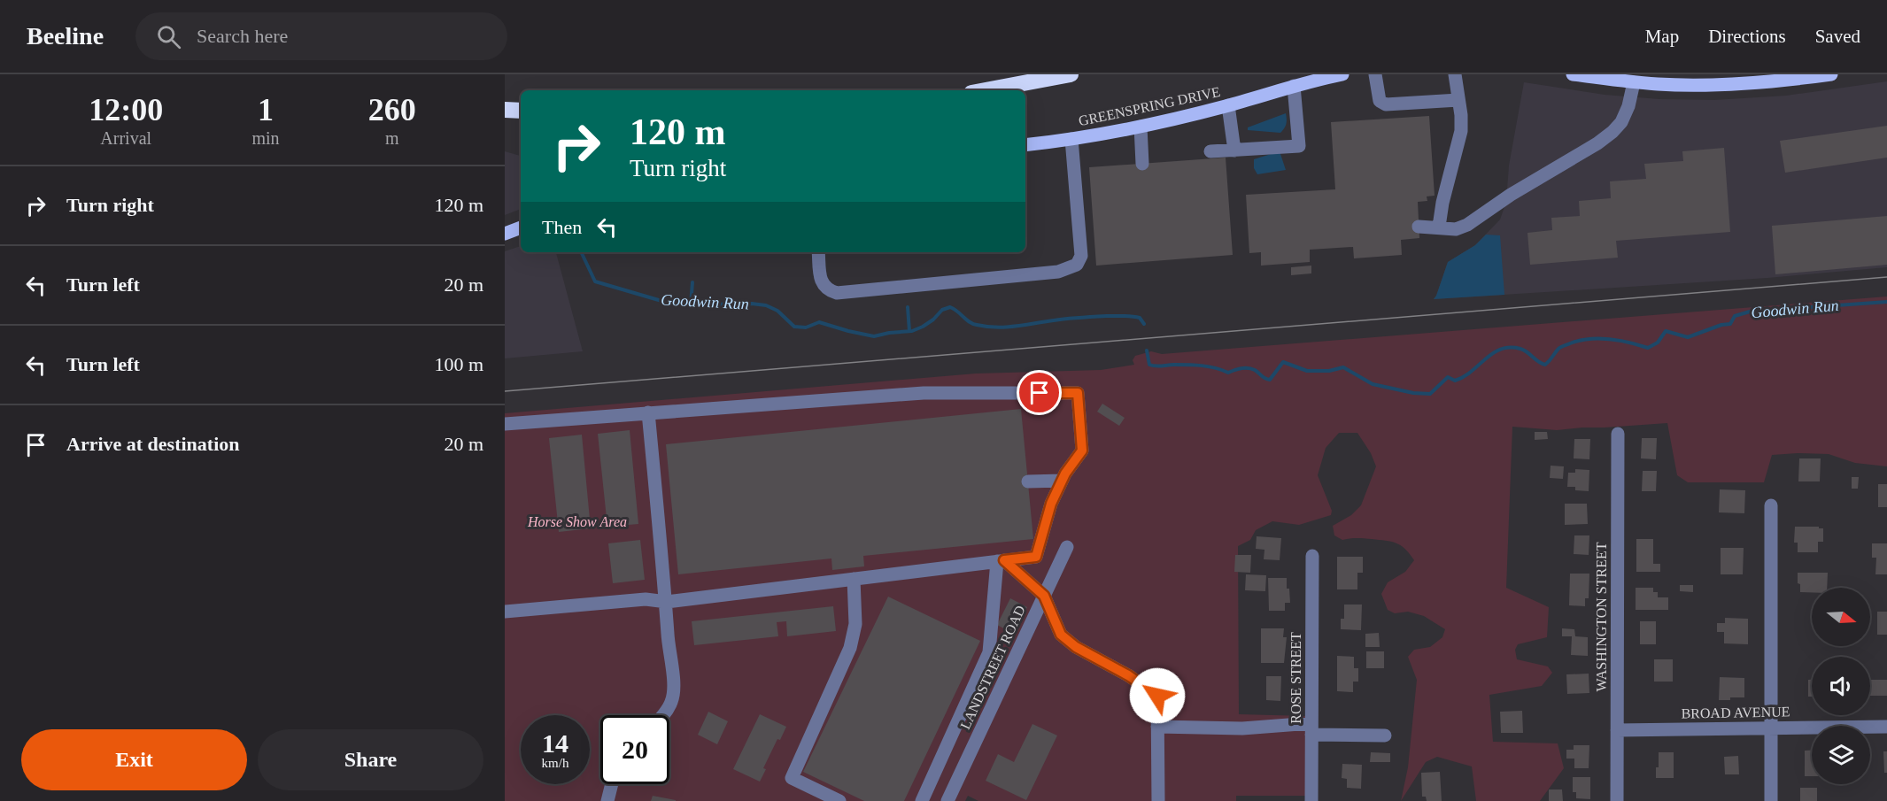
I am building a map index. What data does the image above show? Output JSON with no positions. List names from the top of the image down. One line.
{"streets":{"main road":["GREENSPRING DRIVE"],"street":["WASHINGTON STREET","LANDSTREET ROAD","ROSE STREET","BROAD AVENUE"]},"crossings":[["WASHINGTON STREET","BROAD AVENUE"]],"water":["Goodwin Run"],"parks":["Horse Show Area"],"north":"right","page":{"header":"Beeline","search":"Search here","nav":["Map","Directions","Saved"],"eta":["12:00","Arrival","1","min","260","m"],"turn":["120 m","Turn right"],"list":[{"name":"Turn right","value":"120 m"},{"name":"Turn left","value":"20 m"},{"name":"Turn left","value":"100 m"},{"name":"Arrive at destination","value":"20 m"}],"then":"Then","speed":"14 km/h","limit":"20","buttons":["Exit","Share"]}}
